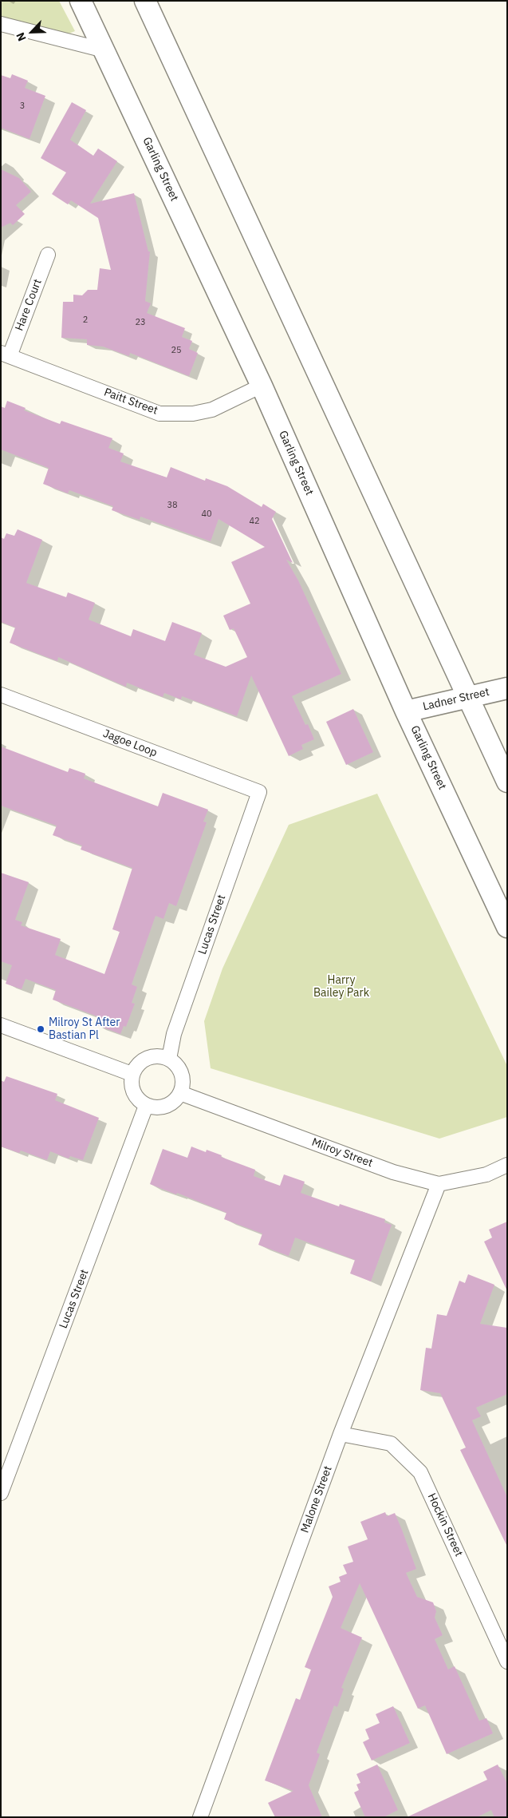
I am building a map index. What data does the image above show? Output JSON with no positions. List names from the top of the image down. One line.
{"streets":{"street":["Garling Street","Hare Court","Paitt Street","Ladner Street","Jagoe Loop","Lucas Street","Milroy Street","Malone Street","Hockin Street"]},"crossings":[["Garling Street","Paitt Street"],["Garling Street","Ladner Street"],["Hare Court","Paitt Street"],["Jagoe Loop","Lucas Street"],["Lucas Street","Milroy Street"],["Milroy Street","Malone Street"],["Malone Street","Hockin Street"]],"parks":["Harry Bailey Park"],"places":["Milroy St After Bastian Pl"],"house_numbers":["3","2","23","25","38","40","42"],"north":"bottom left"}
